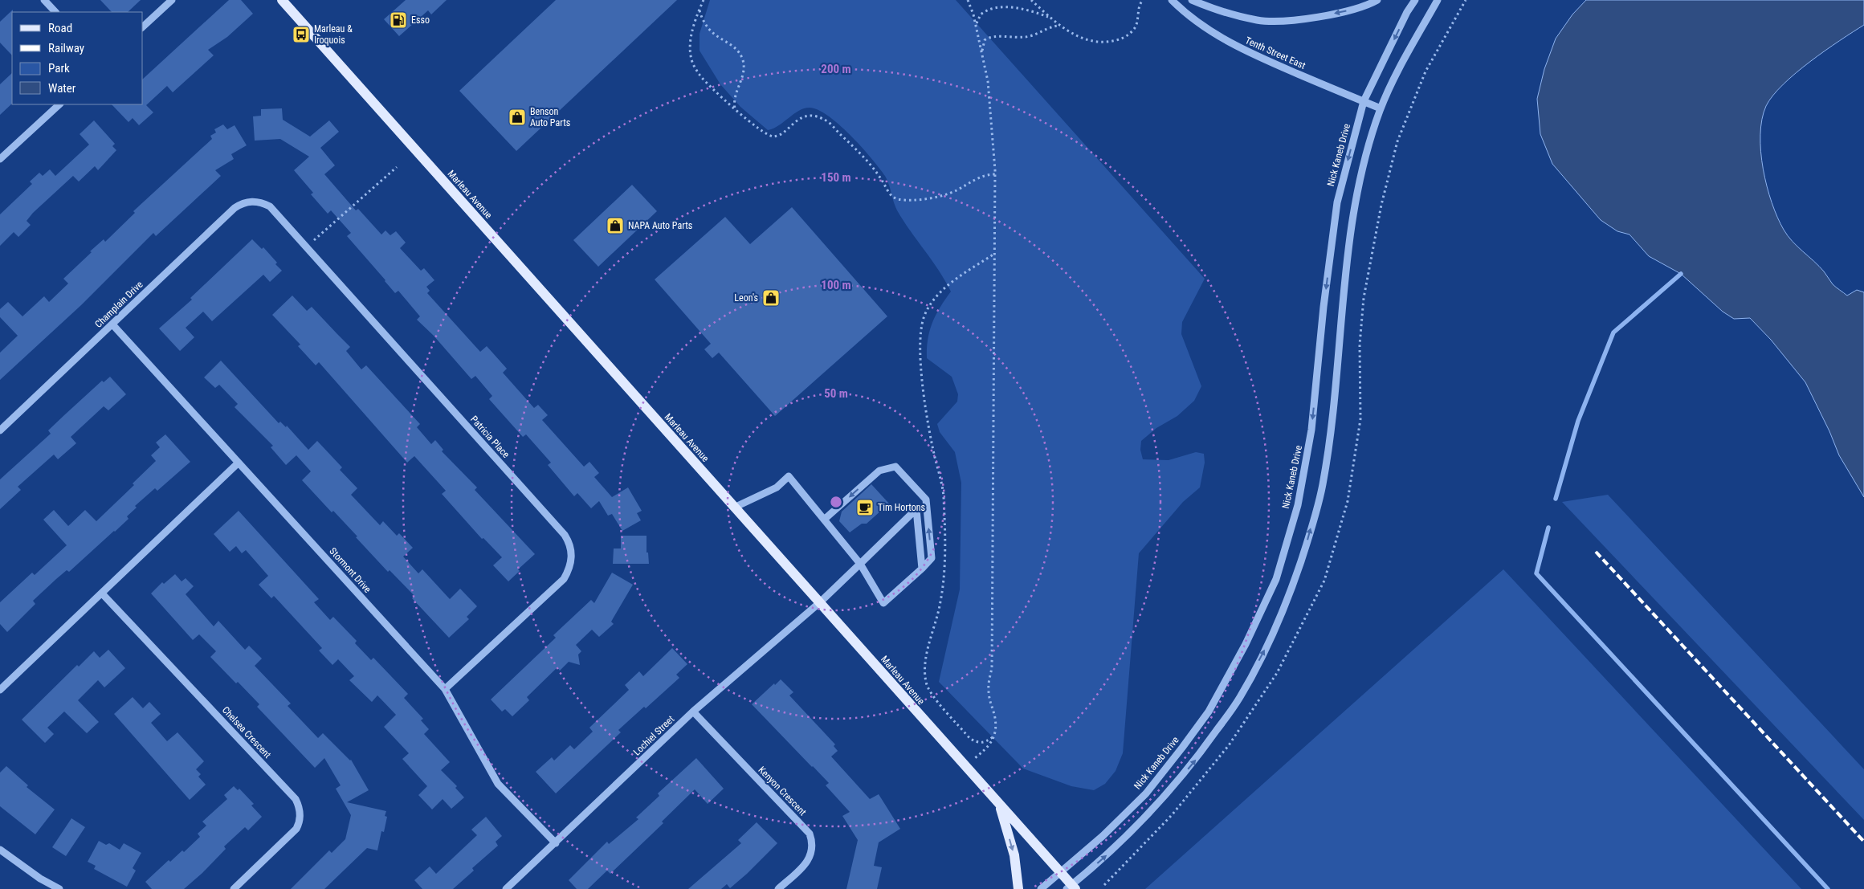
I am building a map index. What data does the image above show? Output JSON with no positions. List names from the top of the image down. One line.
{"streets":{"main road":["Marleau Avenue"],"street":["Tenth Street East","Nick Kaneb Drive","Champlain Drive","Patricia Place","Stormont Drive","Chelsea Crescent","Lochiel Street","Kenyon Crescent"]},"crossings":[["Tenth Street East","Nick Kaneb Drive"],["Nick Kaneb Drive","Marleau Avenue"],["Marleau Avenue","Lochiel Street"],["Champlain Drive","Patricia Place"],["Champlain Drive","Stormont Drive"],["Patricia Place","Stormont Drive"],["Stormont Drive","Lochiel Street"],["Lochiel Street","Kenyon Crescent"]],"places":{"fuel station":["Esso"],"bus stop":["Marleau & Iroquois"],"shop":["Benson Auto Parts","NAPA Auto Parts","Leon's"],"cafe":["Tim Hortons"]},"legend":["Road","Railway","Park","Water"],"rings":["200 m","150 m","100 m","50 m"]}
